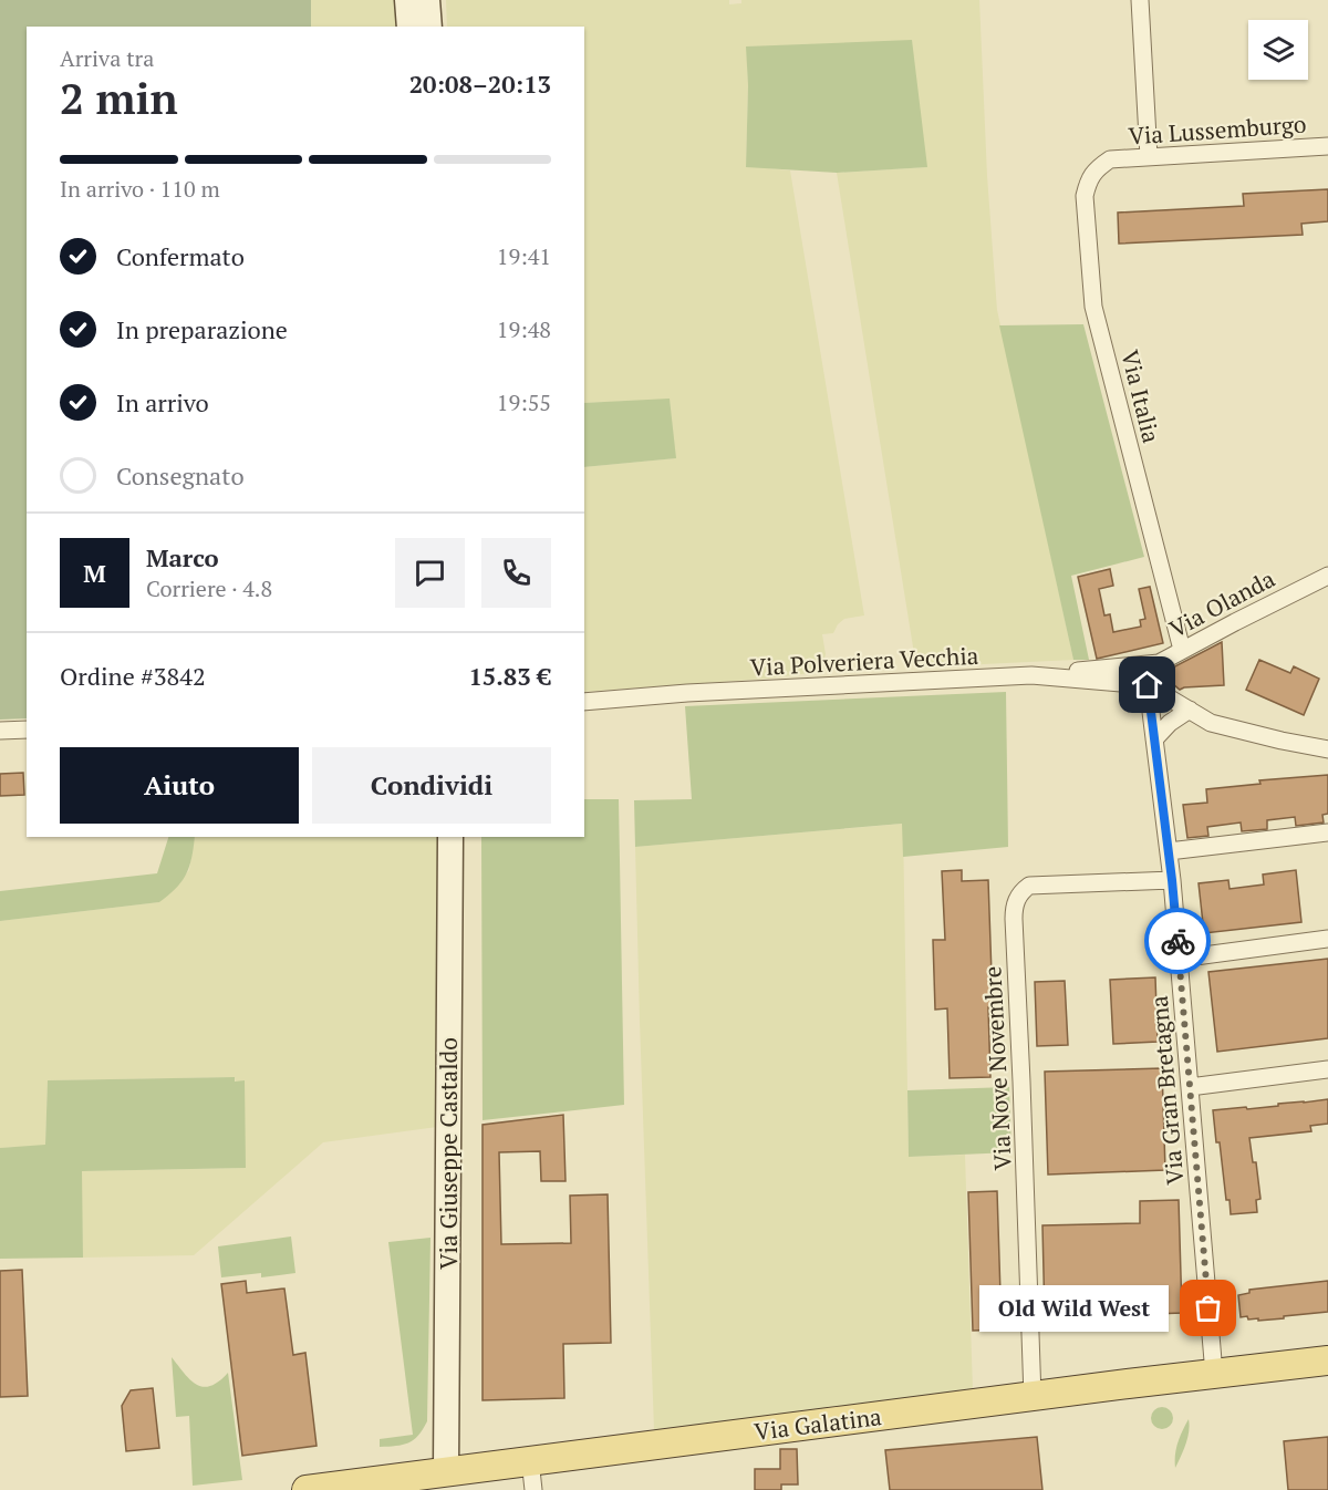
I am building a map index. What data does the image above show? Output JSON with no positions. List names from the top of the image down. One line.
{"streets":{"main road":["Via Galatina"],"street":["Via Lussemburgo","Via Italia","Via Olanda","Via Polveriera Vecchia","Via Nove Novembre","Via Gran Bretagna","Via Giuseppe Castaldo"]},"crossings":[["Via Lussemburgo","Via Italia"],["Via Italia","Via Olanda"],["Via Olanda","Via Polveriera Vecchia"],["Via Olanda","Via Gran Bretagna"],["Via Polveriera Vecchia","Via Gran Bretagna"],["Via Nove Novembre","Via Gran Bretagna"],["Via Nove Novembre","Via Galatina"],["Via Gran Bretagna","Via Galatina"],["Via Giuseppe Castaldo","Via Galatina"]],"places":["Old Wild West"],"page":{"heading":["2 min","Arriva tra","20:08–20:13"],"panel":["Marco","Corriere · 4.8","Ordine #3842","15.83 €"],"bar":"In arrivo · 110 m","list":[["Confermato","19:41"],["In preparazione","19:48"],["In arrivo","19:55"],"Consegnato"],"round":"M","buttons":["Aiuto","Condividi"],"bubble":"Old Wild West"}}
